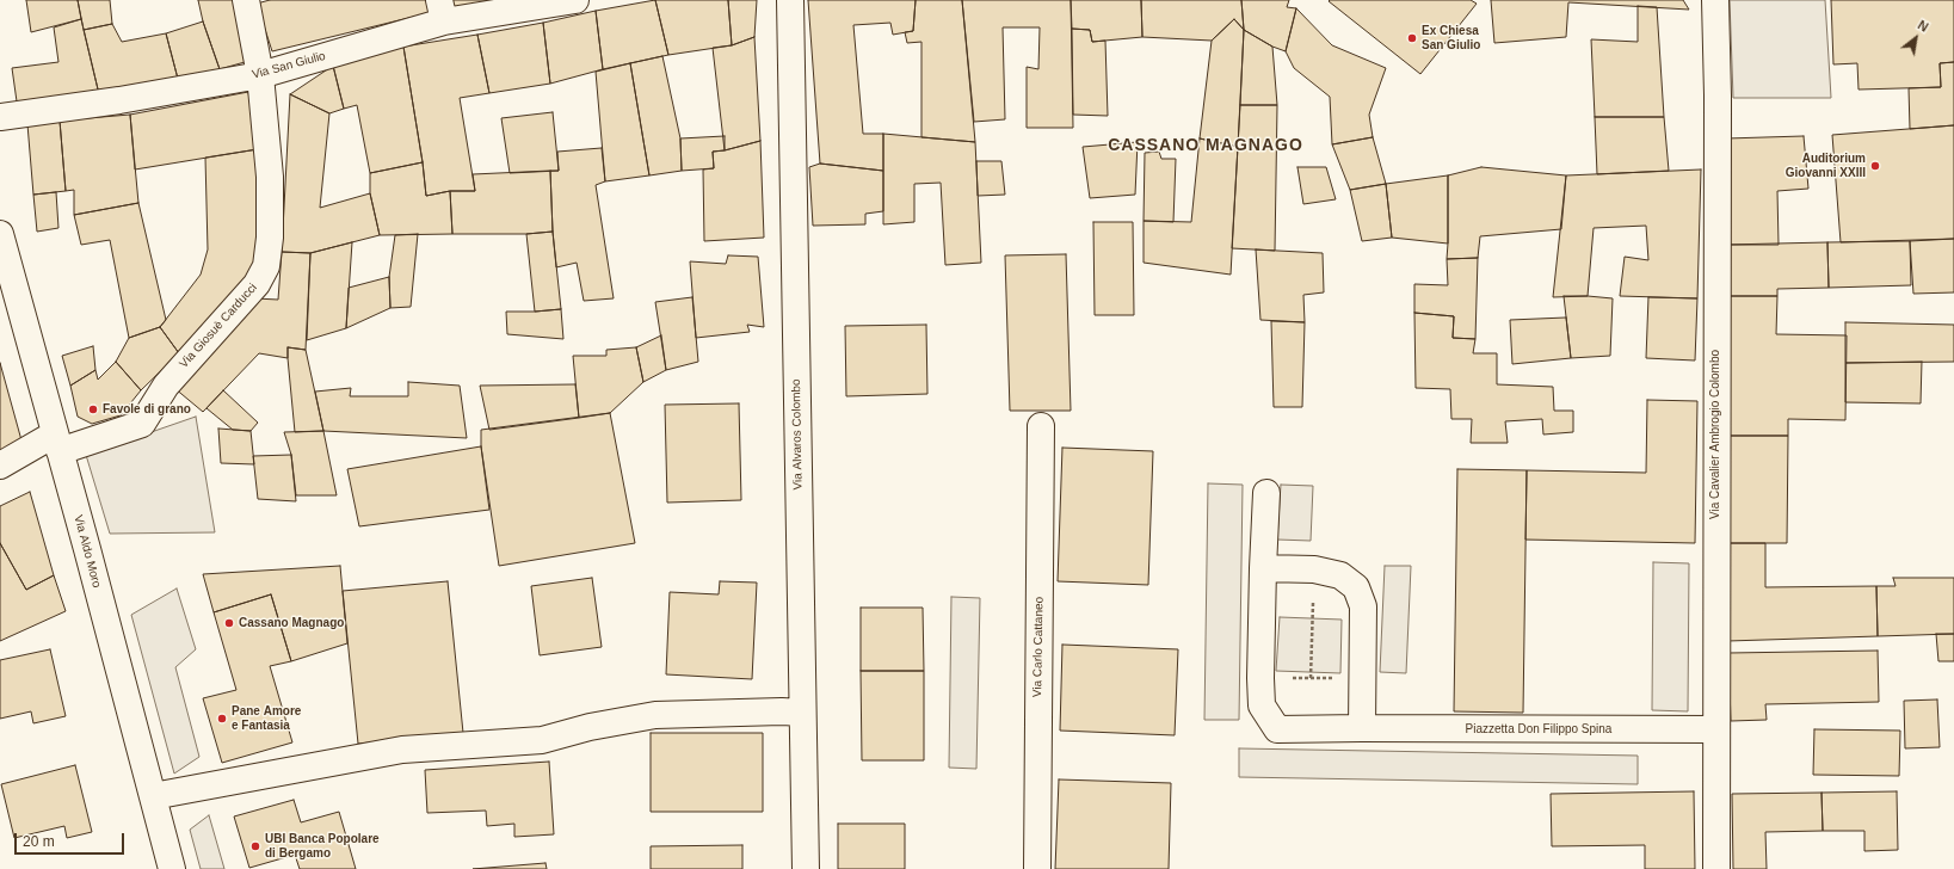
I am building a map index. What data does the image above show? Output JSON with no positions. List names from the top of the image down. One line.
{"streets":{"street":["Via San Giulio","Via Giosuè Carducci","Via Alvaros Colombo","Via Cavalier Ambrogio Colombo","Via Aldo Moro","Via Carlo Cattaneo","Piazzetta Don Filippo Spina"]},"crossings":[["Via San Giulio","Via Giosuè Carducci"],["Via Giosuè Carducci","Via Aldo Moro"],["Via Cavalier Ambrogio Colombo","Piazzetta Don Filippo Spina"]],"districts":["CASSANO MAGNAGO"],"places":["Ex Chiesa San Giulio","Auditorium Giovanni XXIII","Favole di grano","Cassano Magnago","Pane Amore e Fantasia","UBI Banca Popolare di Bergamo"],"scale_bar":"20 m","north":"top right"}
